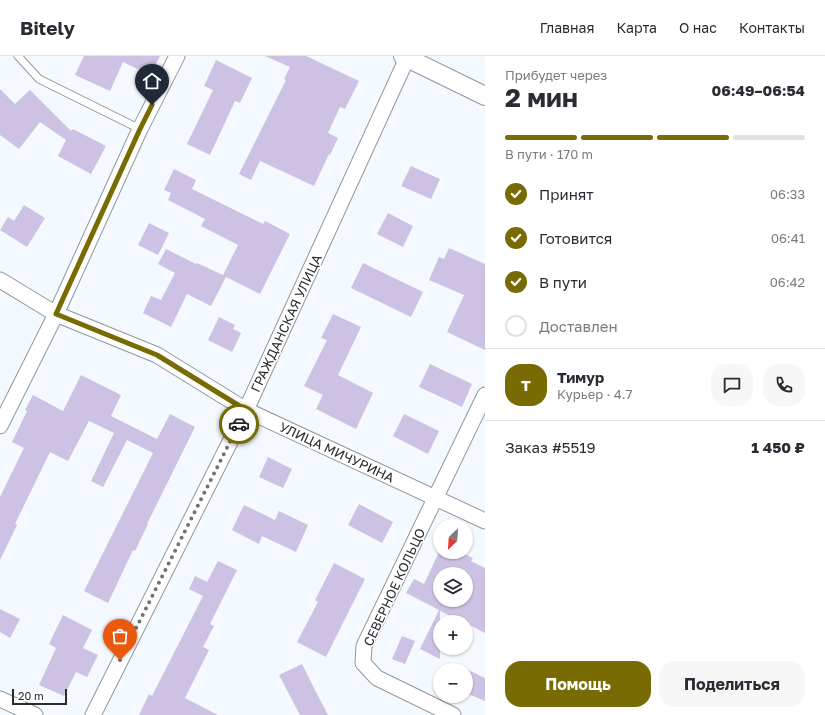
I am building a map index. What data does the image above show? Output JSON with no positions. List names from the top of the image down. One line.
{"streets":{"street":["ГРАЖДАНСКАЯ УЛИЦА","УЛИЦА МИЧУРИНА","СЕВЕРНОЕ КОЛЬЦО"]},"crossings":[["ГРАЖДАНСКАЯ УЛИЦА","УЛИЦА МИЧУРИНА"],["УЛИЦА МИЧУРИНА","СЕВЕРНОЕ КОЛЬЦО"]],"scale_bar":"20 m","north":"bottom left","page":{"header":"Bitely","nav":["Главная","Карта","О нас","Контакты"],"heading":["2 мин","Прибудет через","06:49–06:54"],"panel":["Тимур","Курьер · 4.7","Заказ #5519","1 450 ₽"],"bar":"В пути · 170 m","list":[["Принят","06:33"],["Готовится","06:41"],["В пути","06:42"],"Доставлен"],"round":"Т","map_buttons":["+","−"],"buttons":["Помощь","Поделиться"],"scale":"20 m"}}
